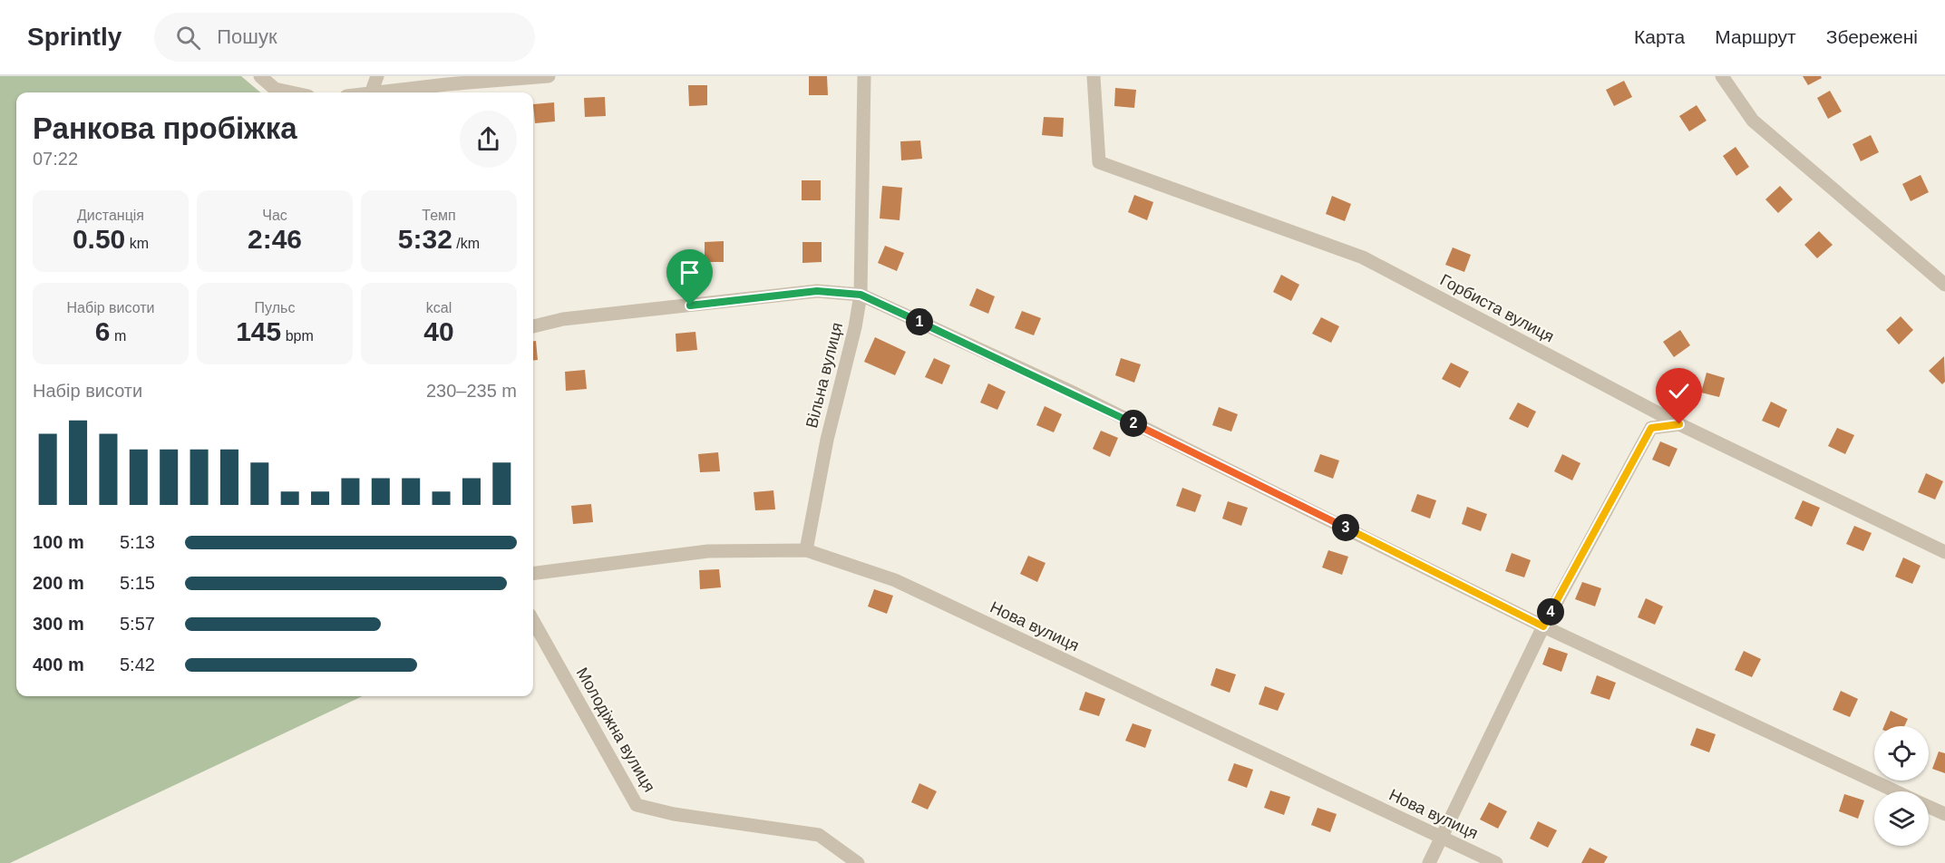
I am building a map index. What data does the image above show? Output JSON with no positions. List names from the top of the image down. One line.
{"streets":{"street":["Горбиста вулиця","Вільна вулиця","Нова вулиця","Молодіжна вулиця"]},"crossings":[["Вільна вулиця","Нова вулиця"]],"page":{"header":"Sprintly","search":"Пошук","nav":["Карта","Маршрут","Збережені"],"heading":["Ранкова пробіжка","07:22"],"stats":[["Дистанція","0.50 km"],["Час","2:46"],["Темп","5:32 /km"],["Набір висоти","6 m"],["Пульс","145 bpm"],["kcal","40"]],"pins":["1","2","3","4"],"chart":["Набір висоти","230–235 m"],"list":[{"name":"100 m","note":"5:13"},{"name":"200 m","note":"5:15"},{"name":"300 m","note":"5:57"},{"name":"400 m","note":"5:42"}]}}
